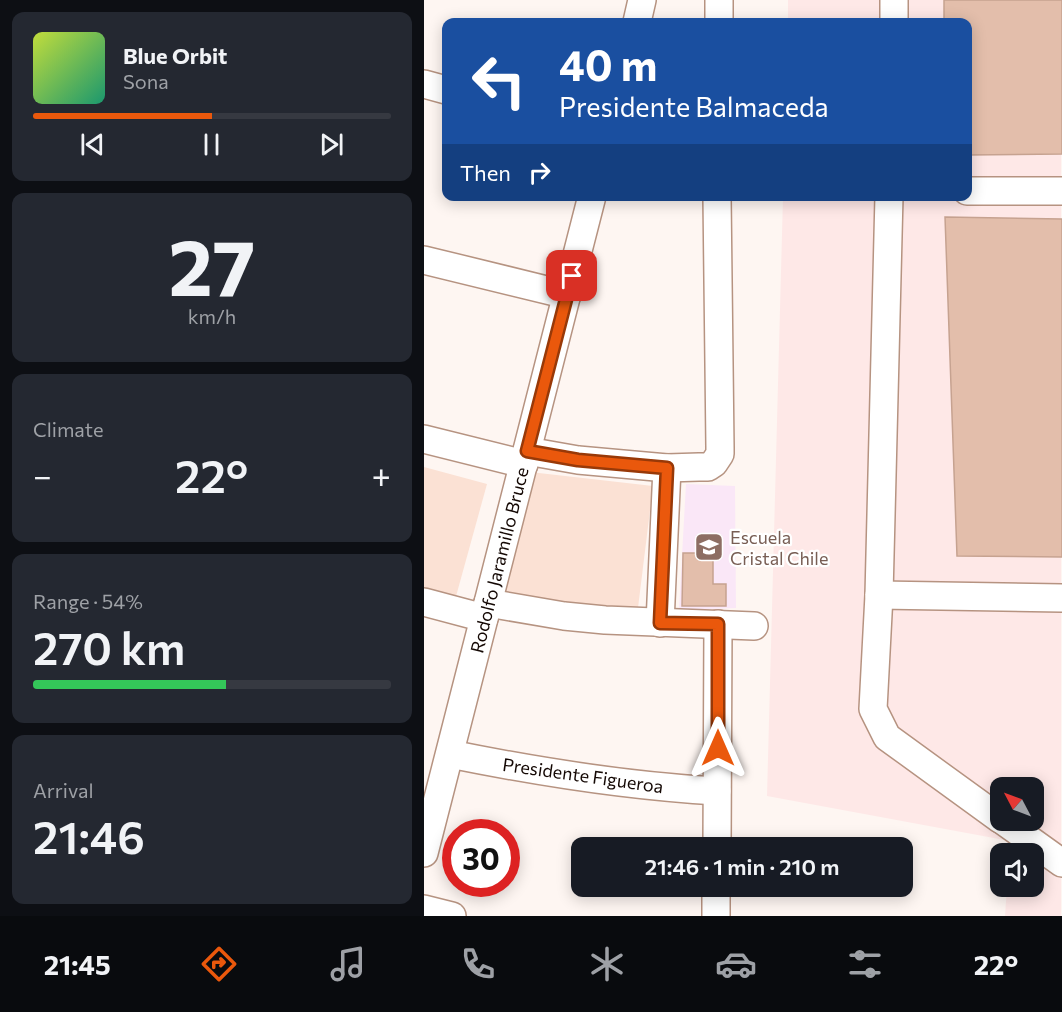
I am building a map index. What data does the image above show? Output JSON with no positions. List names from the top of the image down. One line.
{"streets":{"street":["Rodolfo Jaramillo Bruce","Presidente Figueroa"]},"crossings":[["Rodolfo Jaramillo Bruce","Presidente Figueroa"]],"places":{"school or university":["Escuela Cristal Chile"]},"north":"top left","page":{"turn":["40 m","Presidente Balmaceda"],"song":["Blue Orbit","Sona"],"then":"Then","tile":[["27","km/h"],"Climate",["Range · 54%","270 km"],["Arrival","21:46"]],"heat":["−","22°","+"],"limit":"30","trip":"21:46 · 1 min · 210 m","tabs":["21:45","22°"]}}
